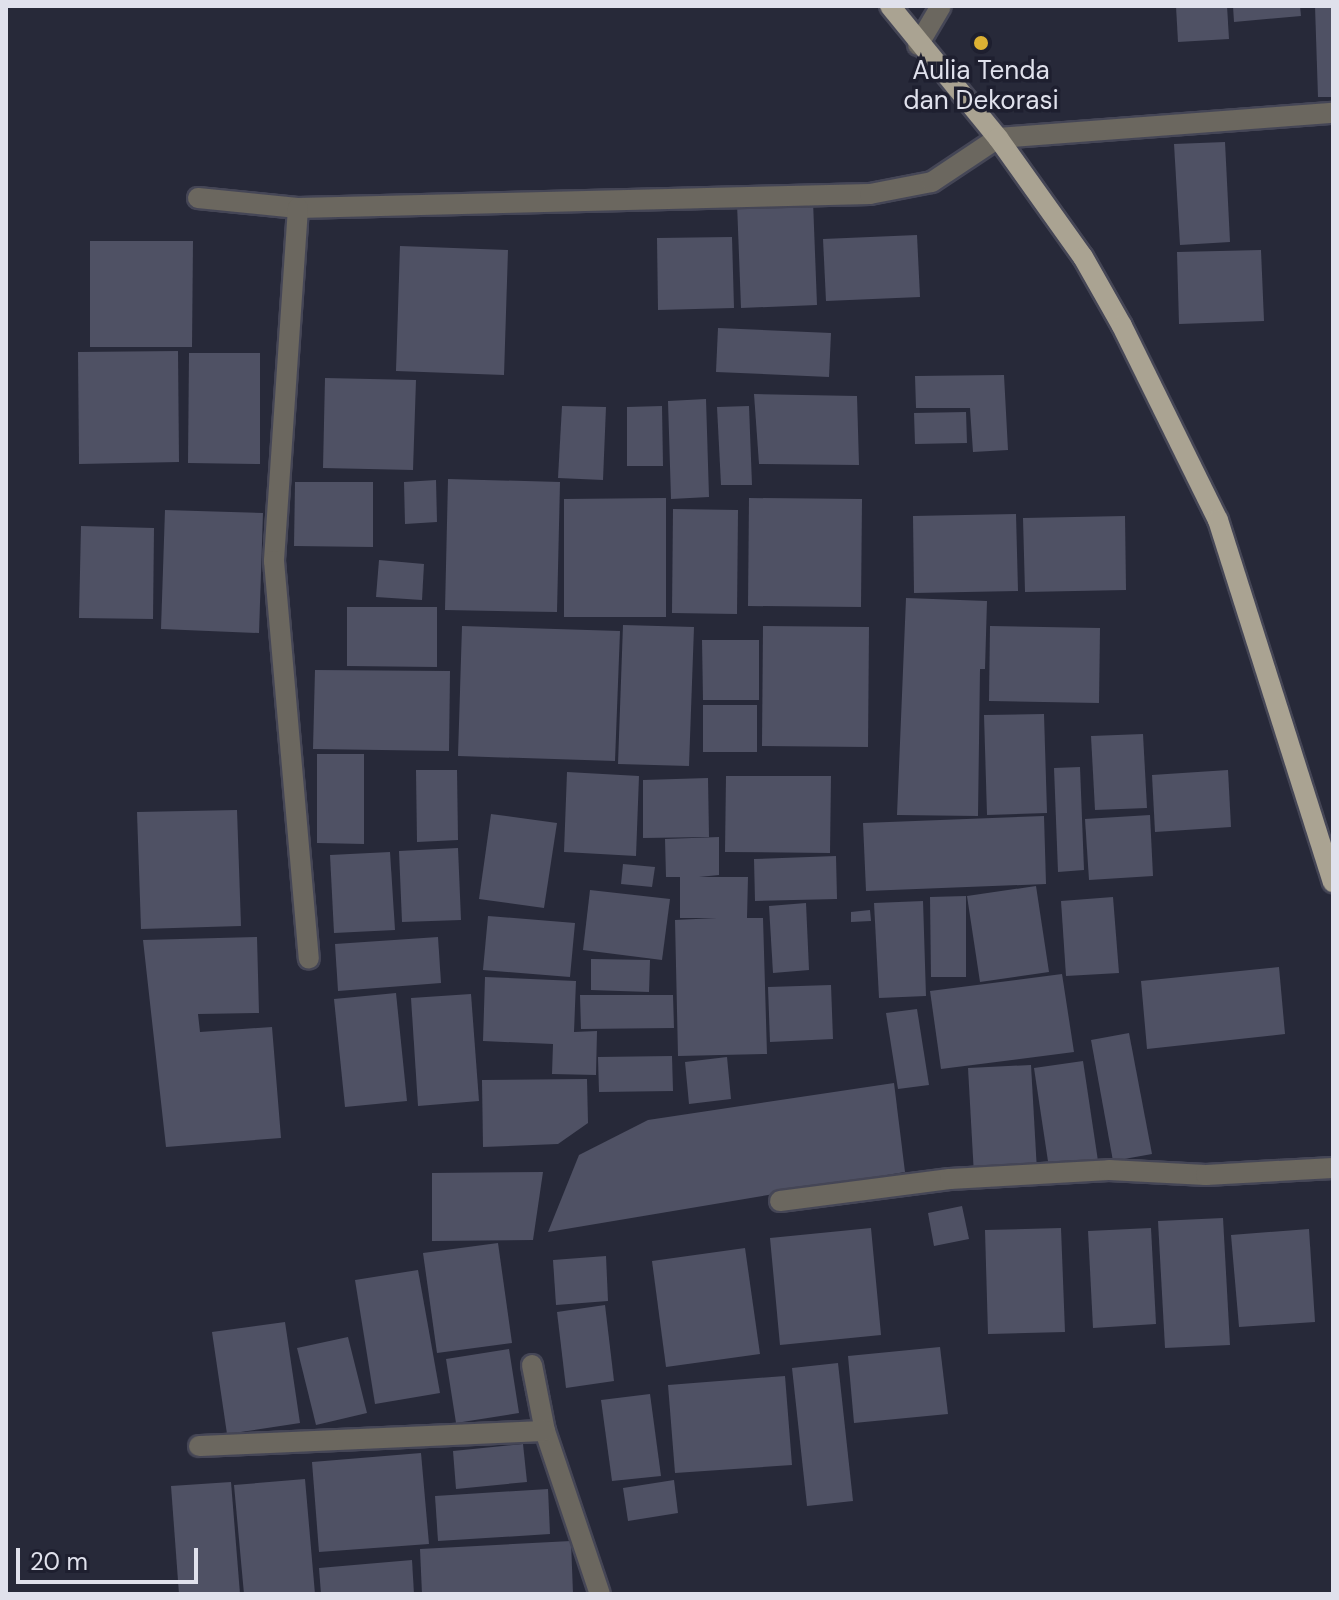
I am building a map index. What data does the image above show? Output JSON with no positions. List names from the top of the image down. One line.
{"places":["Aulia Tenda dan Dekorasi"],"scale_bar":"20 m"}
